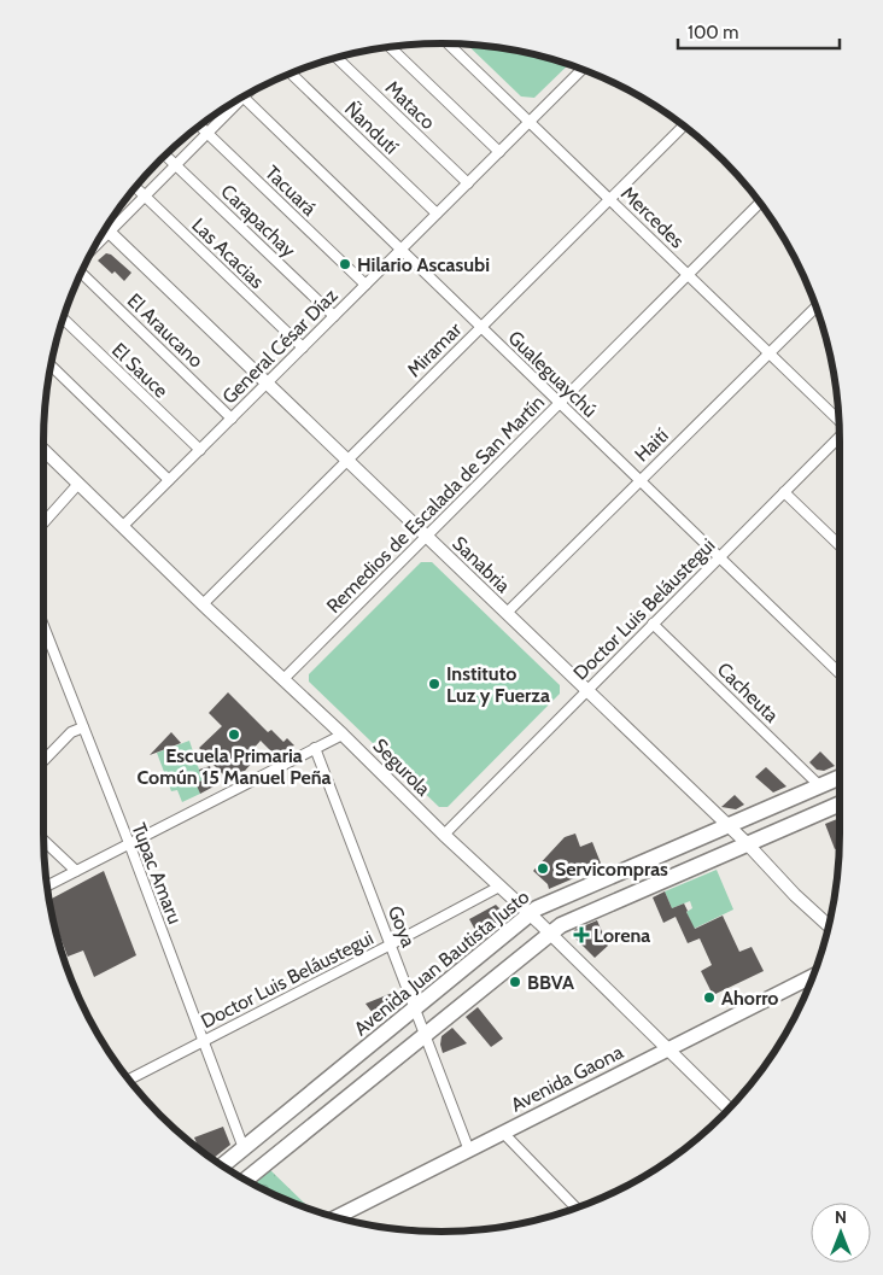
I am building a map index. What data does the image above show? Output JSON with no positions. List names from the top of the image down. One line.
{"streets":{"main road":["Avenida Juan Bautista Justo","Avenida Gaona"],"street":["Mataco","Ñandutí","Tacuará","Mercedes","Carapachay","Las Acacias","El Araucano","General César Díaz","Miramar","El Sauce","Gualeguaychú","Haití","Remedios de Escalada de San Martín","Sanabria","Doctor Luis Beláustegui","Cacheuta","Segurola","Tupac Amaru","Goya"]},"crossings":[["Mataco","General César Díaz"],["Ñandutí","General César Díaz"],["Tacuará","General César Díaz"],["Mercedes","General César Díaz"],["Mercedes","Miramar"],["Mercedes","Haití"],["Mercedes","Remedios de Escalada de San Martín"],["Carapachay","General César Díaz"],["Las Acacias","General César Díaz"],["El Araucano","General César Díaz"],["General César Díaz","El Sauce"],["General César Díaz","Gualeguaychú"],["General César Díaz","Sanabria"],["General César Díaz","Segurola"],["Miramar","Gualeguaychú"],["Miramar","Sanabria"],["Miramar","Segurola"],["Gualeguaychú","Haití"],["Gualeguaychú","Remedios de Escalada de San Martín"],["Gualeguaychú","Doctor Luis Beláustegui"],["Haití","Sanabria"],["Remedios de Escalada de San Martín","Sanabria"],["Remedios de Escalada de San Martín","Segurola"],["Sanabria","Doctor Luis Beláustegui"],["Sanabria","Avenida Juan Bautista Justo"],["Doctor Luis Beláustegui","Cacheuta"],["Doctor Luis Beláustegui","Segurola"],["Doctor Luis Beláustegui","Tupac Amaru"],["Doctor Luis Beláustegui","Goya"],["Cacheuta","Avenida Juan Bautista Justo"],["Segurola","Avenida Juan Bautista Justo"],["Segurola","Avenida Gaona"],["Tupac Amaru","Avenida Juan Bautista Justo"],["Goya","Avenida Juan Bautista Justo"],["Goya","Avenida Gaona"]],"places":{"other":["Hilario Ascasubi","Instituto Luz y Fuerza","Escuela Primaria Común 15 Manuel Peña","Servicompras","BBVA","Ahorro"],"health":["Lorena"]},"scale_bar":"100 m","north":"top"}
